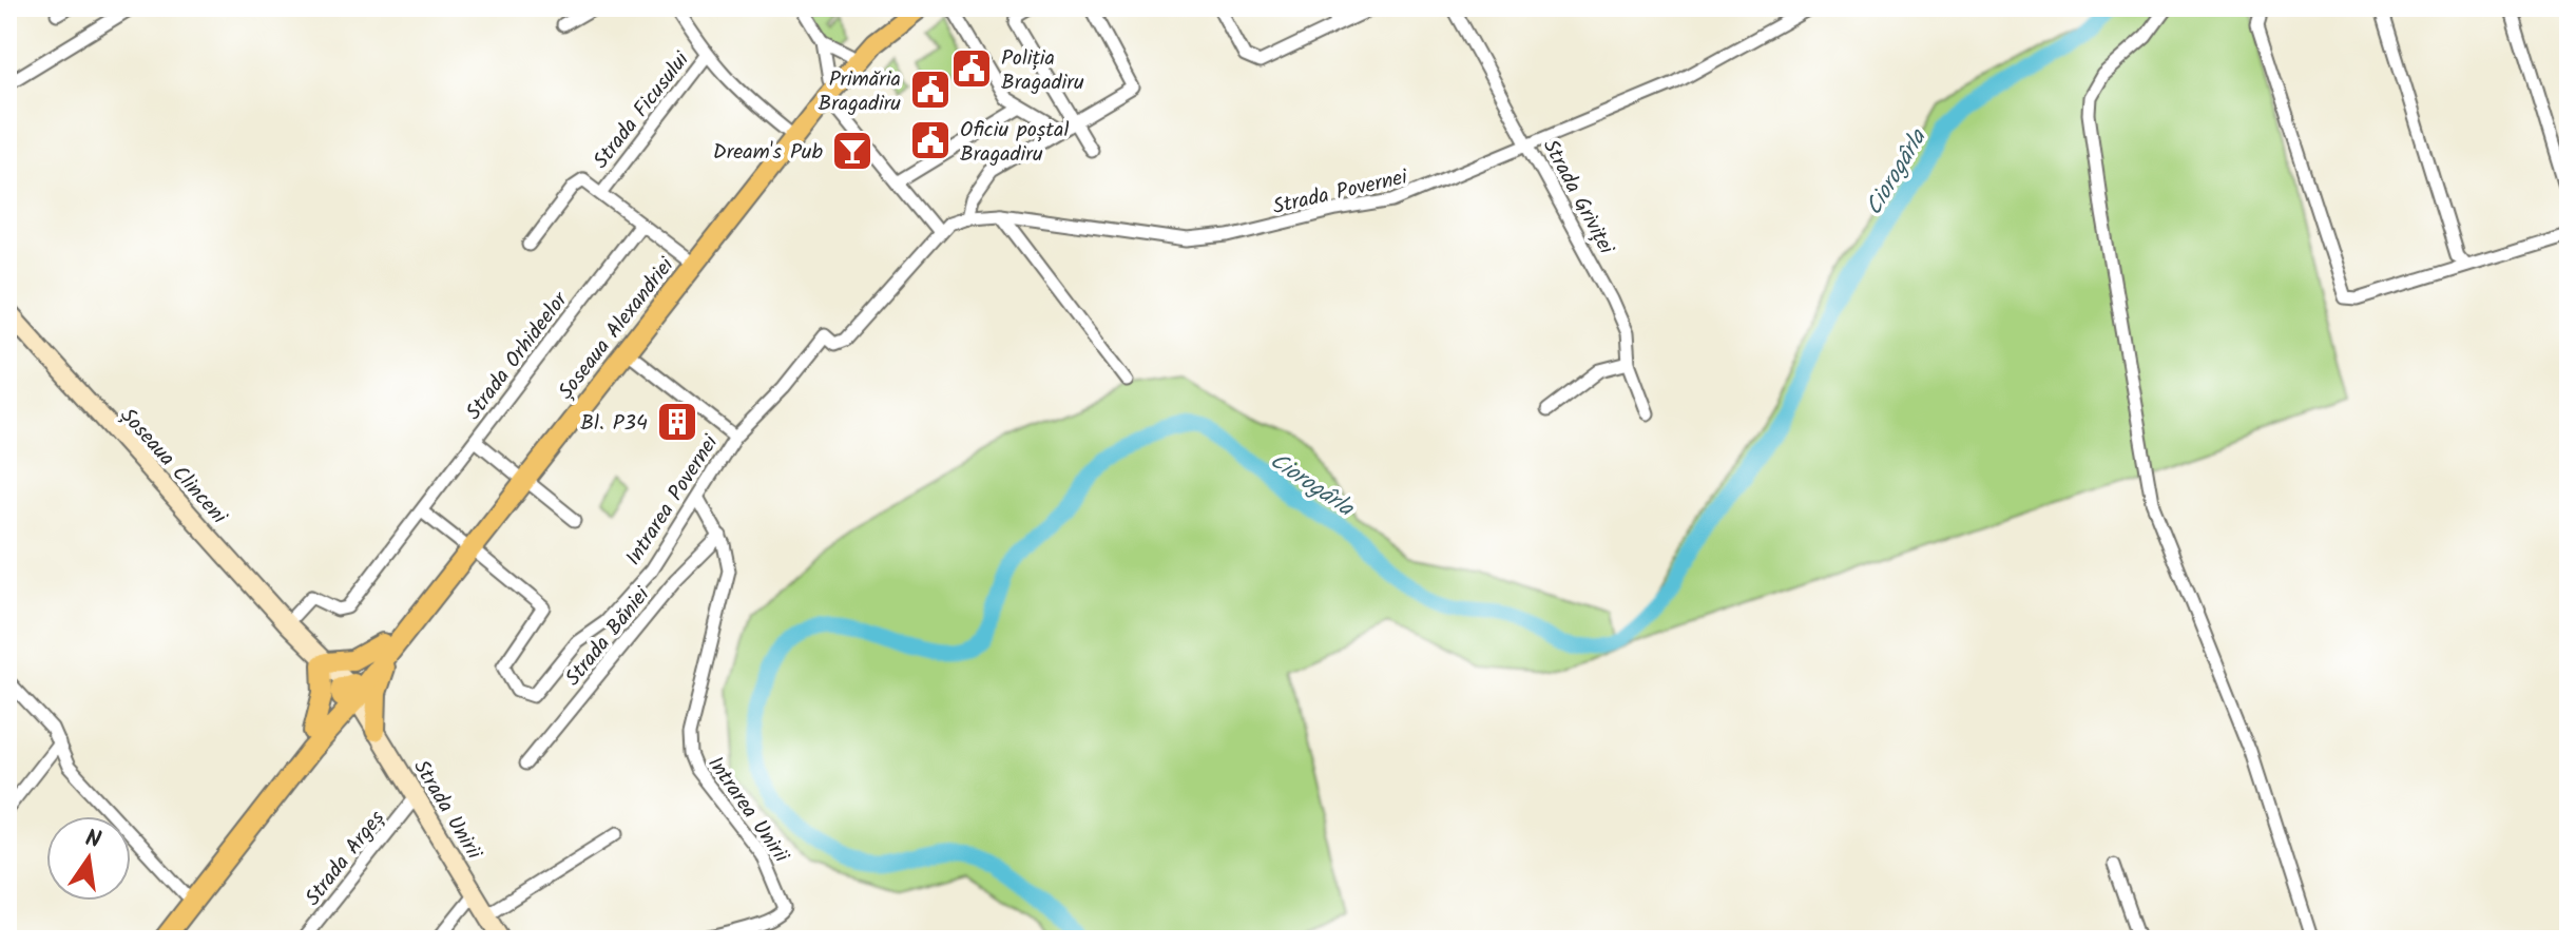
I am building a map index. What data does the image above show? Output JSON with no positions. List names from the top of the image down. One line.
{"streets":{"highway":["Șoseaua Alexandriei"],"main road":["Șoseaua Clinceni","Strada Unirii"],"street":["Strada Ficusului","Strada Povernei","Strada Griviței","Strada Orhideelor","Intrarea Povernei","Strada Băniei","Intrarea Unirii","Strada Argeș"]},"crossings":[["Strada Povernei","Strada Griviței"],["Strada Povernei","Intrarea Povernei"],["Șoseaua Alexandriei","Șoseaua Clinceni"],["Șoseaua Alexandriei","Intrarea Povernei"],["Șoseaua Alexandriei","Strada Unirii"],["Strada Orhideelor","Șoseaua Clinceni"],["Șoseaua Clinceni","Strada Unirii"],["Strada Băniei","Intrarea Unirii"],["Strada Unirii","Strada Argeș"]],"water":["Ciorogârla"],"places":{"public building":["Poliția Bragadiru","Primăria Bragadiru","Oficiu poștal Bragadiru"],"bar":["Dream's Pub"],"building":["Bl. P34"]},"north":"top"}
